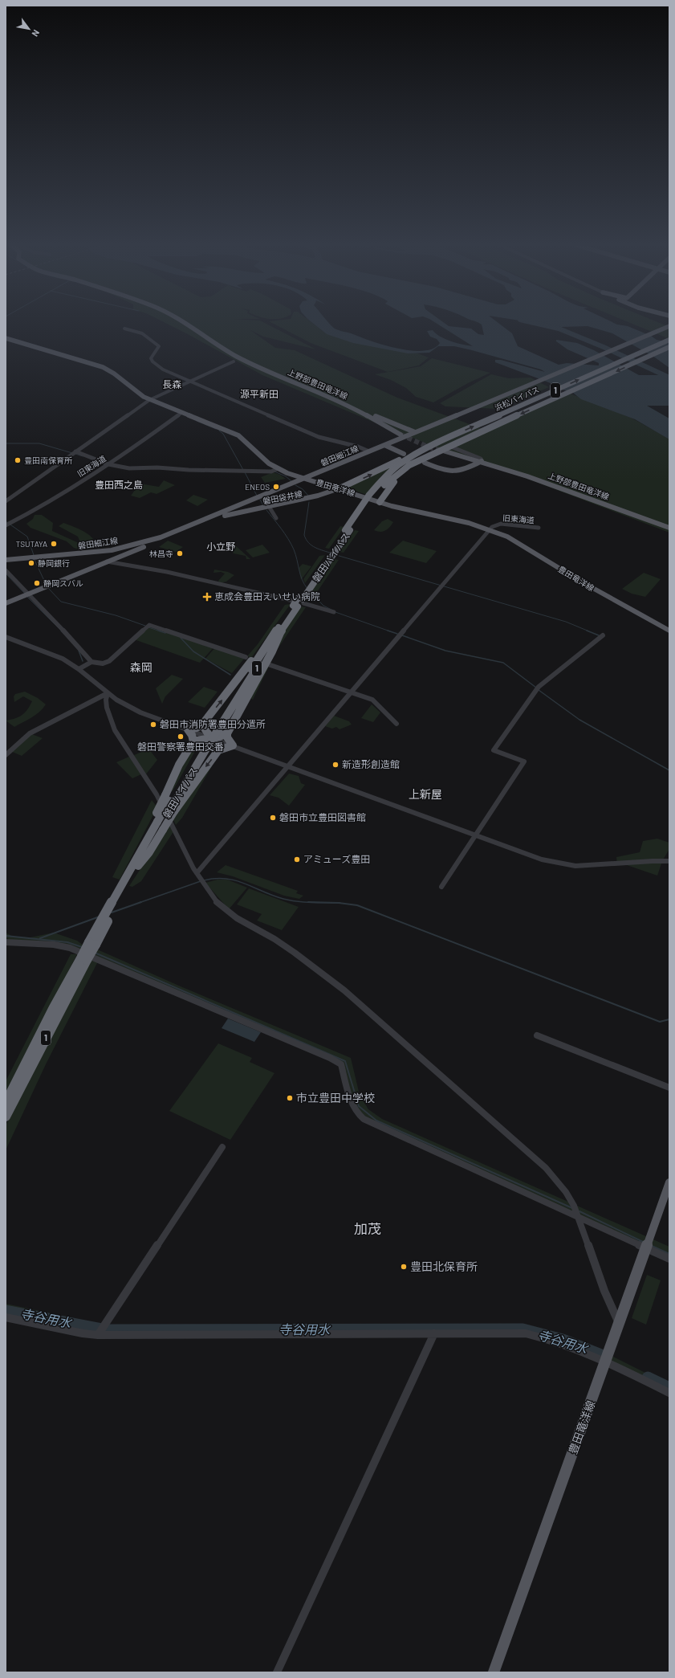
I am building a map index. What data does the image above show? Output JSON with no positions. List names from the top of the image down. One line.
{"streets":{"highway":["1","浜松バイパス","磐田バイパス"],"main road":["上野部豊田竜洋線","磐田細江線","豊田竜洋線","磐田袋井線"],"street":["旧東海道"]},"crossings":[["上野部豊田竜洋線","磐田細江線"],["1","浜松バイパス"],["1","豊田竜洋線"],["1","磐田袋井線"],["1","磐田バイパス"],["浜松バイパス","磐田バイパス"],["磐田細江線","豊田竜洋線"],["旧東海道","豊田竜洋線"],["豊田竜洋線","磐田袋井線"]],"districts":["長森","源平新田","豊田西之島","小立野","森岡","上新屋","加茂"],"water":["寺谷用水"],"places":{"other":["豊田南保育所","ENEOS","TSUTAYA","林昌寺","静岡銀行","静岡スバル","磐田市消防署豊田分遣所","磐田警察署豊田交番","新造形創造館","磐田市立豊田図書館","アミューズ豊田","市立豊田中学校","豊田北保育所"],"health":["恵成会豊田えいせい病院"]},"north":"bottom right"}
